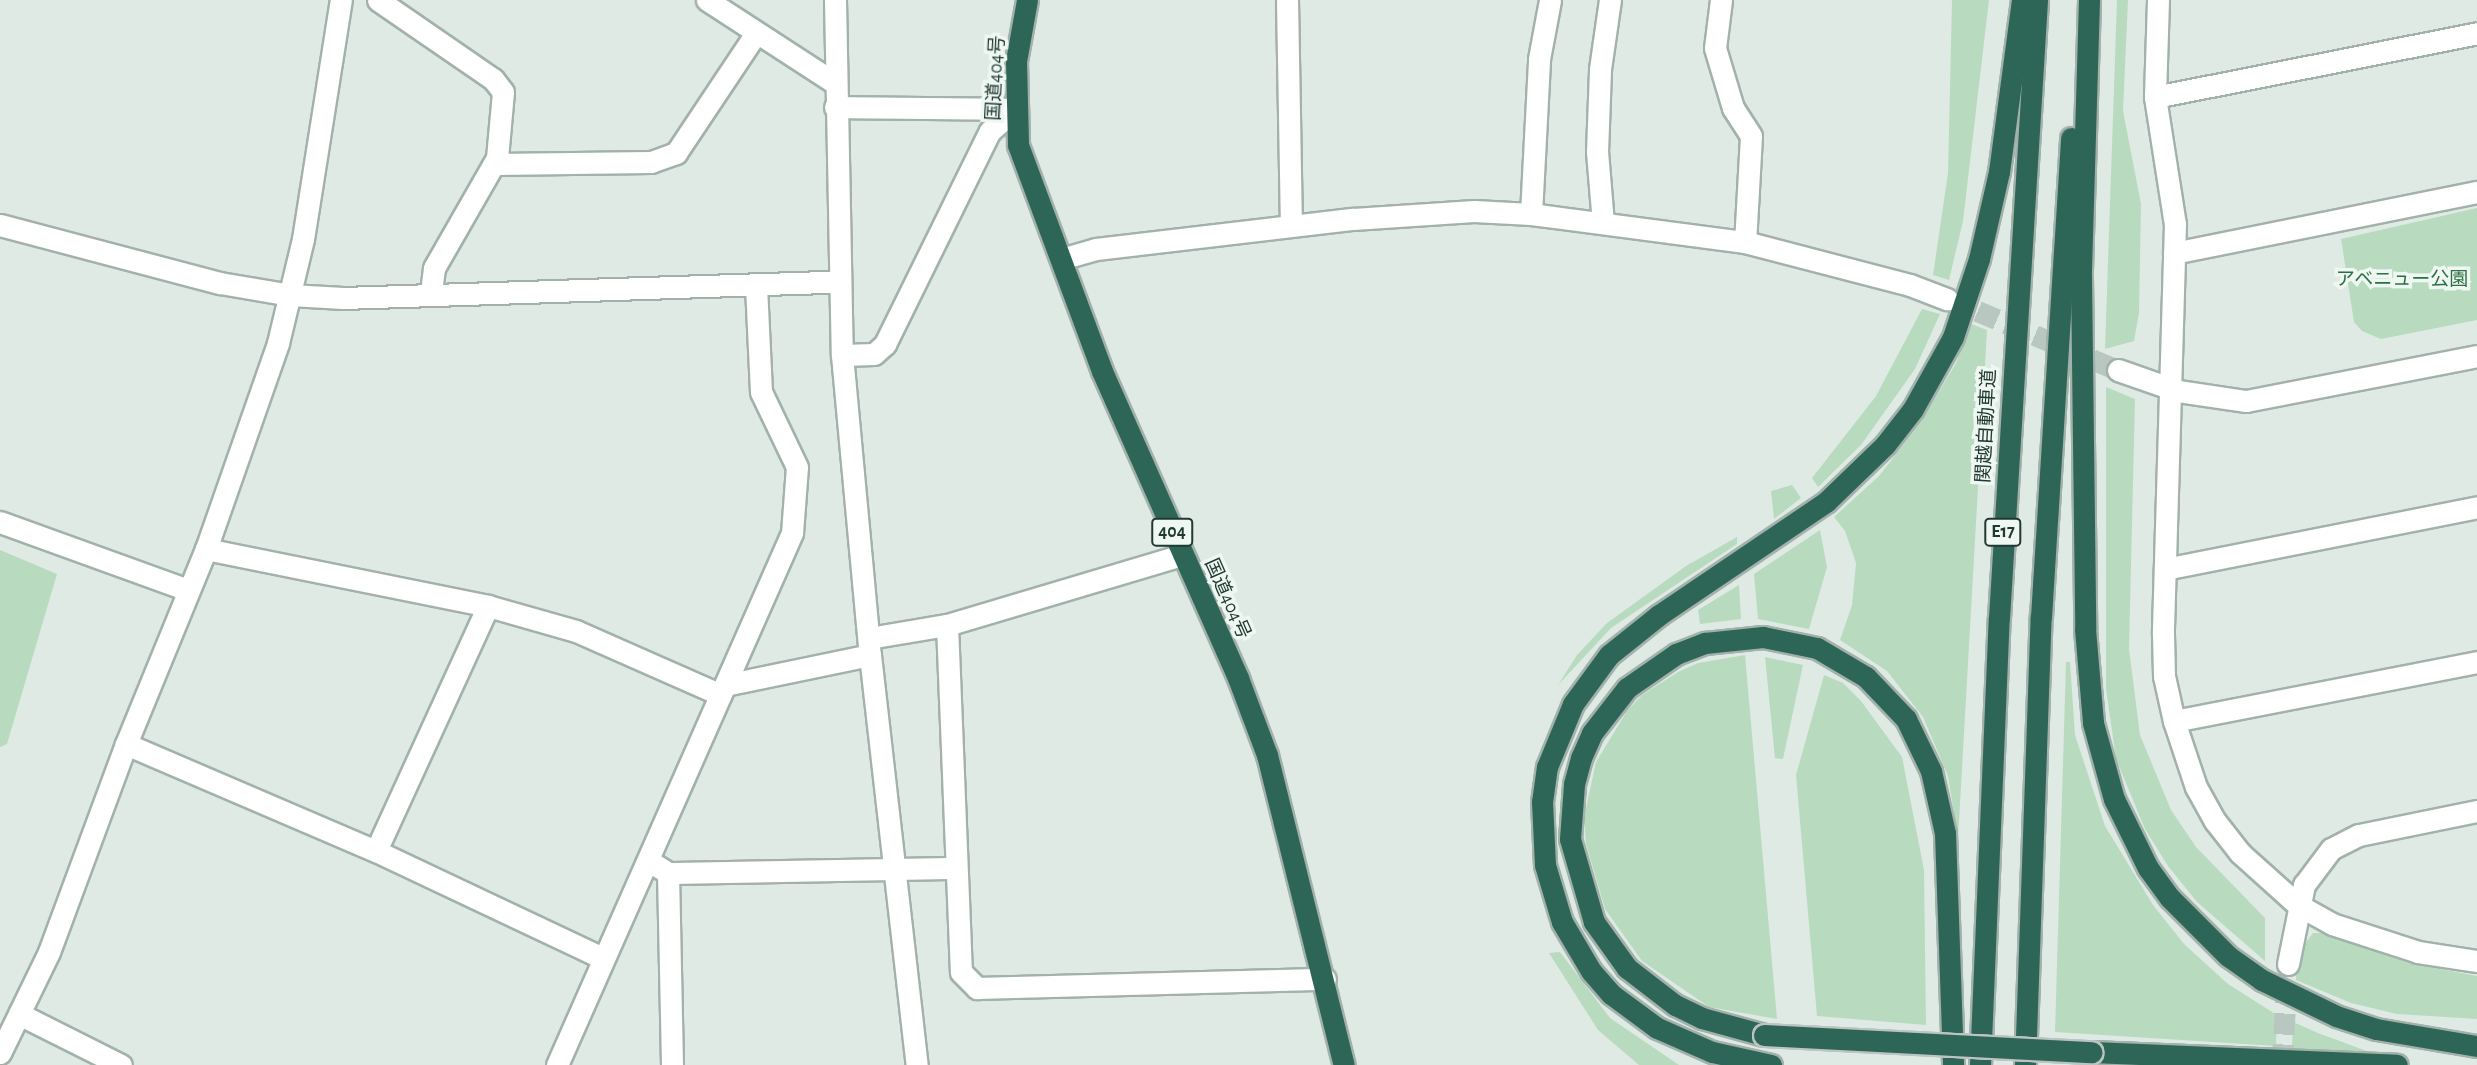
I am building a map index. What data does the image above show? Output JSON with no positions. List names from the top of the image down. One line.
{"streets":{"highway":["国道404号","関越自動車道","404","E17"]},"parks":["アベニュー公園"]}
